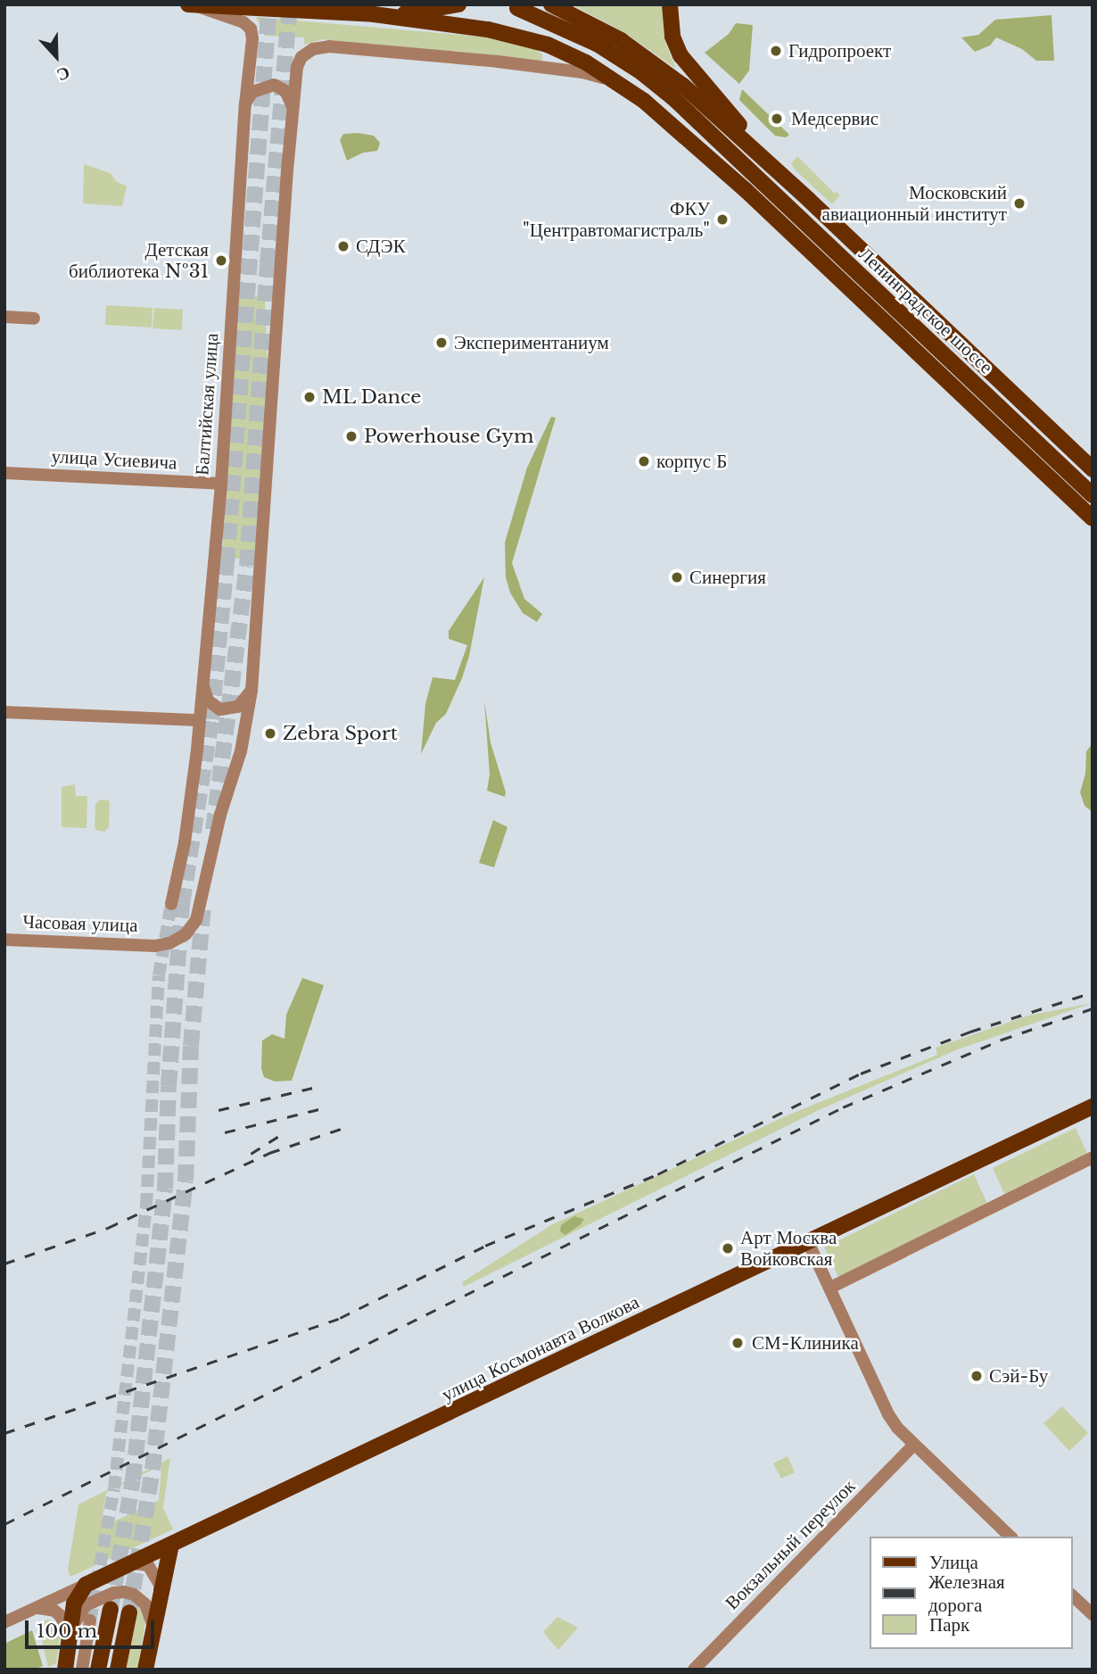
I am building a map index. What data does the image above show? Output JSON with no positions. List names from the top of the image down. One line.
{"streets":{"main road":["Ленинградское шоссе","улица Космонавта Волкова"],"street":["Балтийская улица","улица Усиевича","Часовая улица","Вокзальный переулок"]},"crossings":[["Балтийская улица","улица Усиевича"]],"places":["Гидропроект","Медсервис","Московский авиационный институт","ФКУ \"Центравтомагистраль\"","СДЭК","Детская библиотека №31","Экспериментаниум","ML Dance","Powerhouse Gym","корпус Б","Синергия","Zebra Sport","Арт Москва Войковская","СМ-Клиника","Сэй-Бу"],"legend":["Улица","Железная дорога","Парк"],"scale_bar":"100 m","north":"bottom"}
